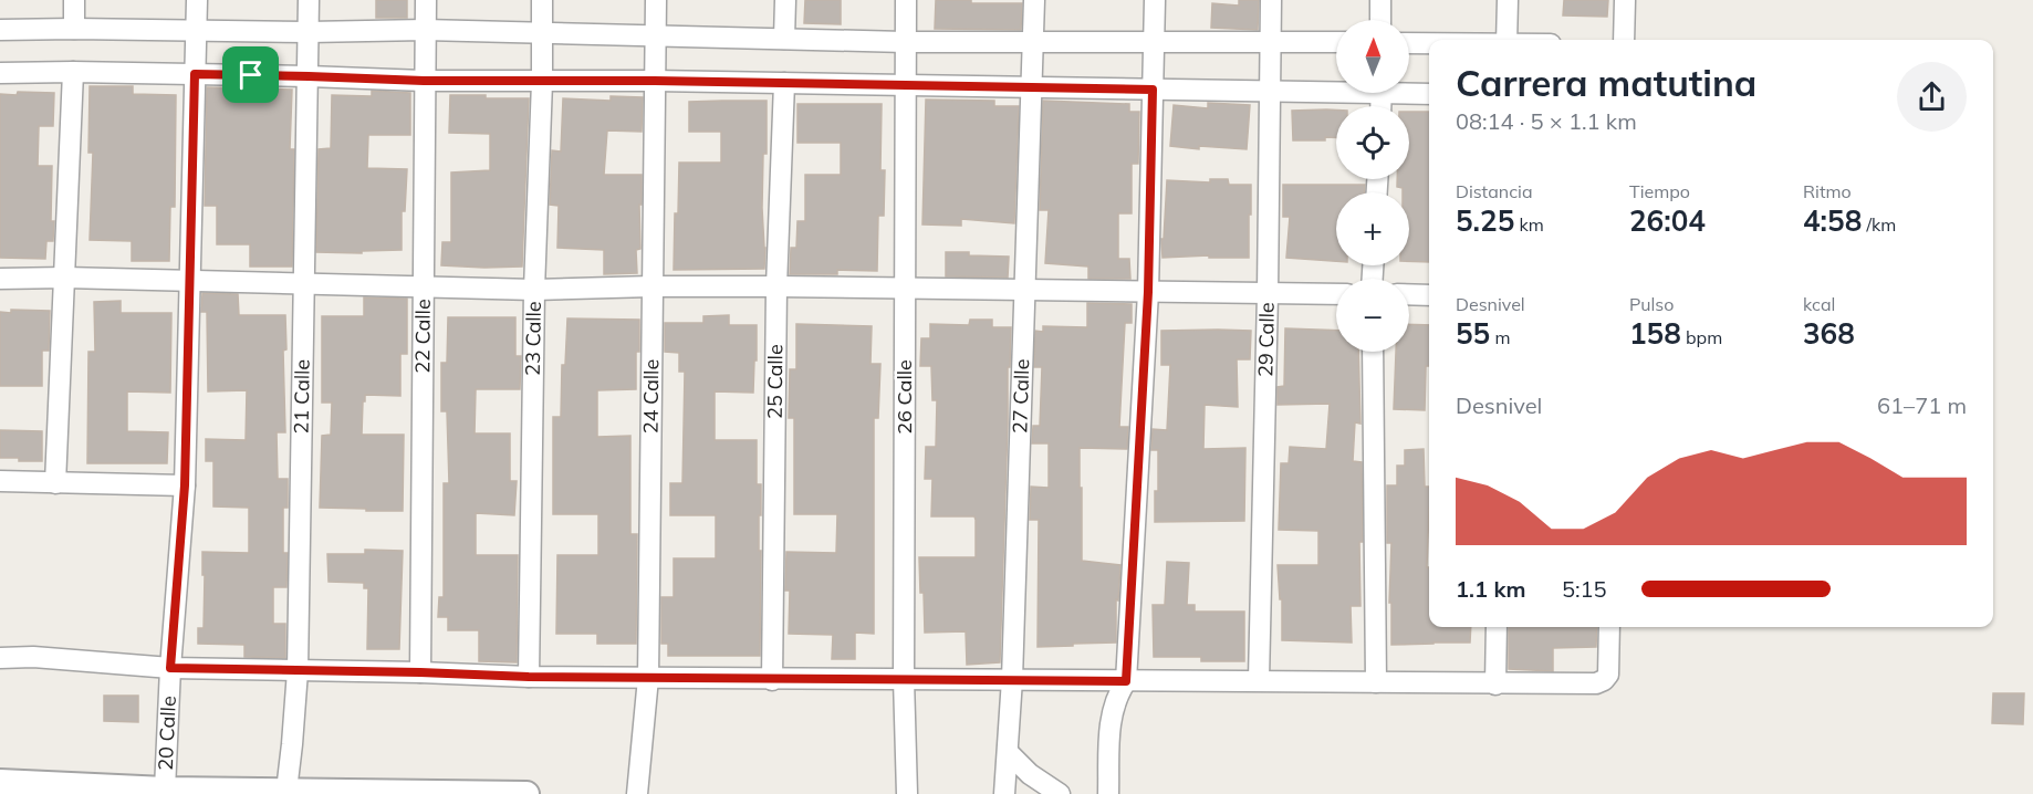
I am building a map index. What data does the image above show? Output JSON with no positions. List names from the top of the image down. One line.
{"streets":{"street":["22 Calle","23 Calle","29 Calle","25 Calle","21 Calle","24 Calle","26 Calle","27 Calle","20 Calle"]},"north":"top","page":{"map_buttons":["+","−"],"heading":["Carrera matutina","08:14 · 5 × 1.1 km"],"stats":[["Distancia","5.25 km"],["Tiempo","26:04"],["Ritmo","4:58 /km"],["Desnivel","55 m"],["Pulso","158 bpm"],["kcal","368"]],"chart":["Desnivel","61–71 m"],"list":[{"name":"1.1 km","note":"5:15"}]}}
